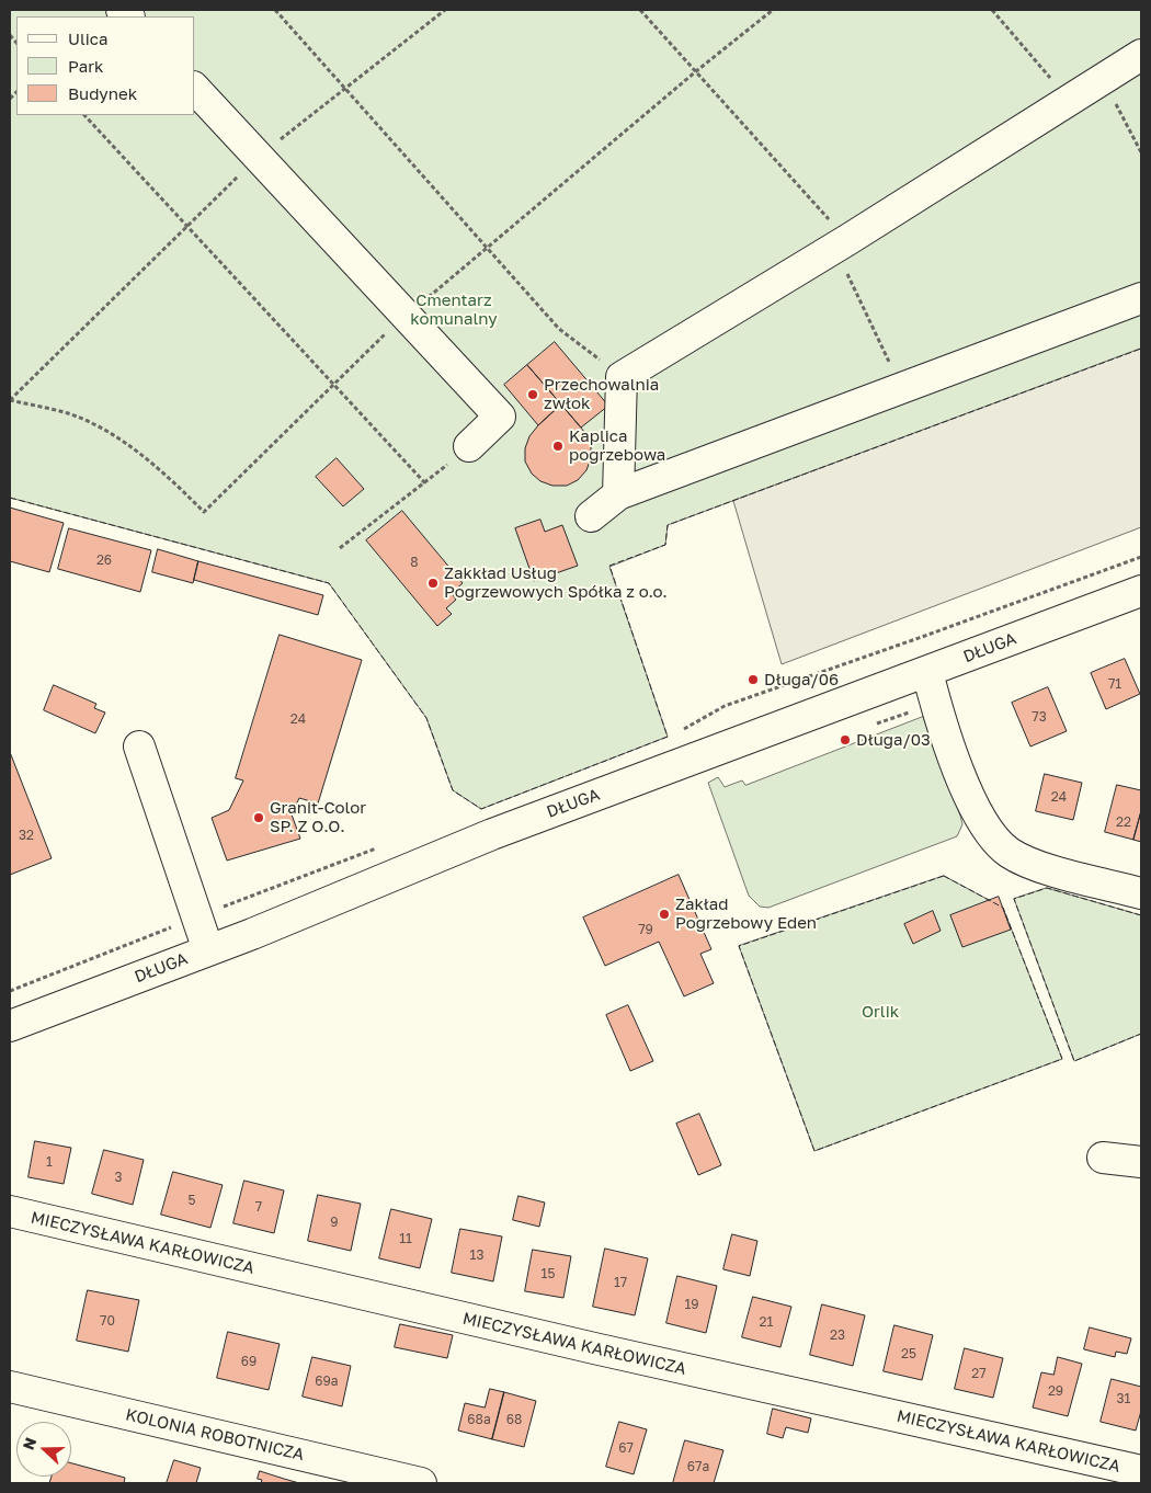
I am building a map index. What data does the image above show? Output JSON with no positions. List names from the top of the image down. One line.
{"streets":{"street":["DŁUGA","MIECZYSŁAWA KARŁOWICZA","KOLONIA ROBOTNICZA"]},"parks":["Cmentarz komunalny","Orlik"],"places":["Przechowalnia zwłok","Kaplica pogrzebowa","Zakkład Usług Pogrzewowych Spółka z o.o.","Długa/06","Długa/03","Granit-Color SP. Z O.O.","Zakład Pogrzebowy Eden"],"house_numbers":["26","8","71","73","24","24","22","32","79","1","3","5","7","9","11","13","15","17","19","70","21","23","25","69","27","69a","29","31","68a","68","67","67a"],"legend":["Ulica","Park","Budynek"],"north":"left"}
